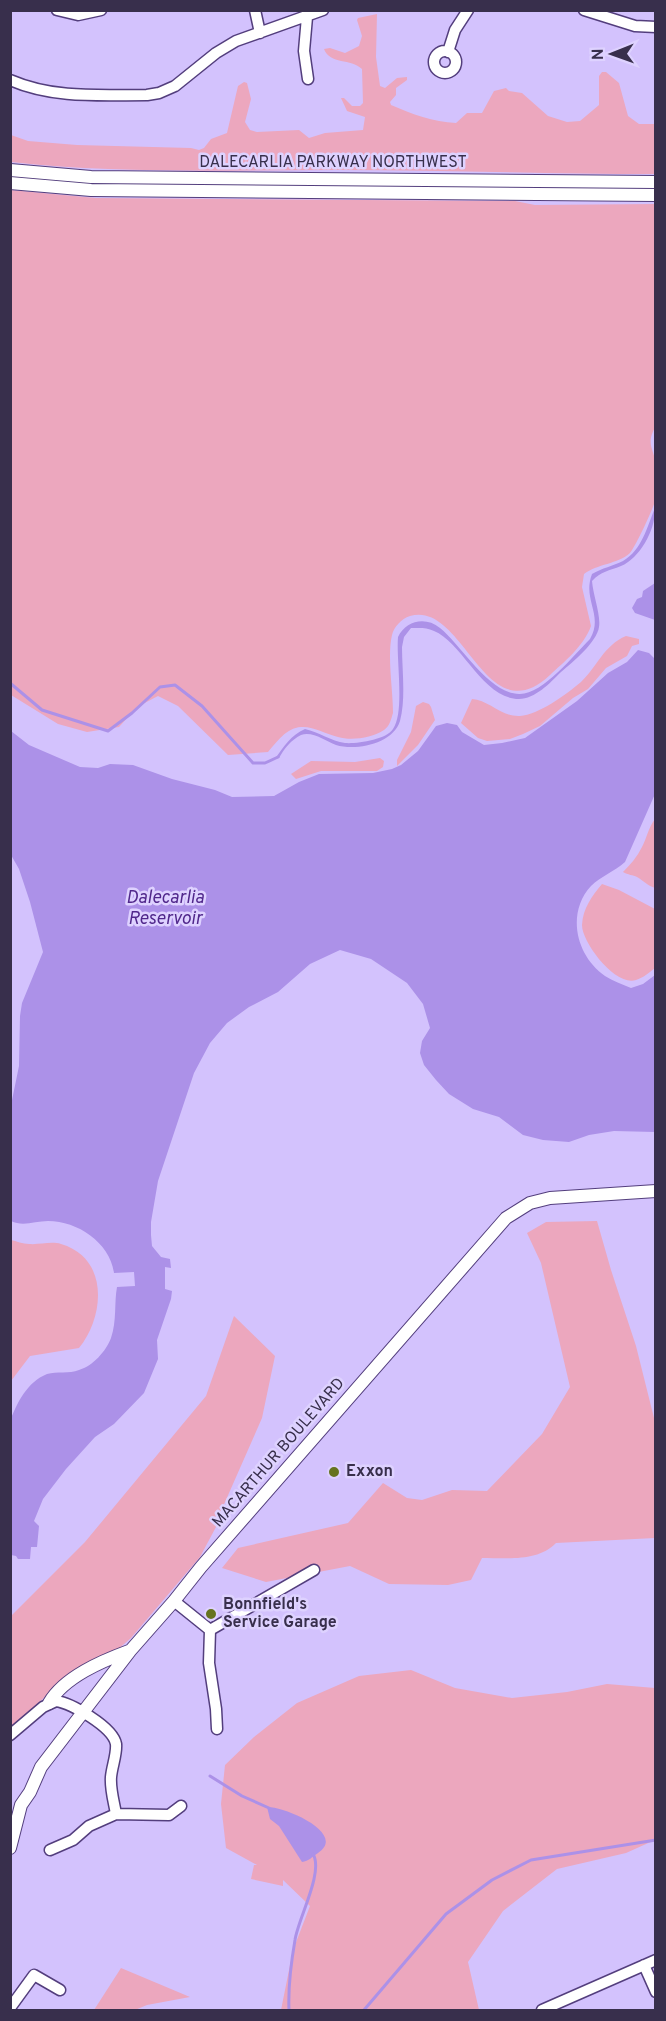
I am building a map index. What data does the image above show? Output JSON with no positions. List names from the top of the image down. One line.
{"streets":{"main road":["DALECARLIA PARKWAY NORTHWEST","MACARTHUR BOULEVARD"]},"water":["Dalecarlia Reservoir"],"places":["Exxon","Bonnfield's Service Garage"],"north":"left"}
